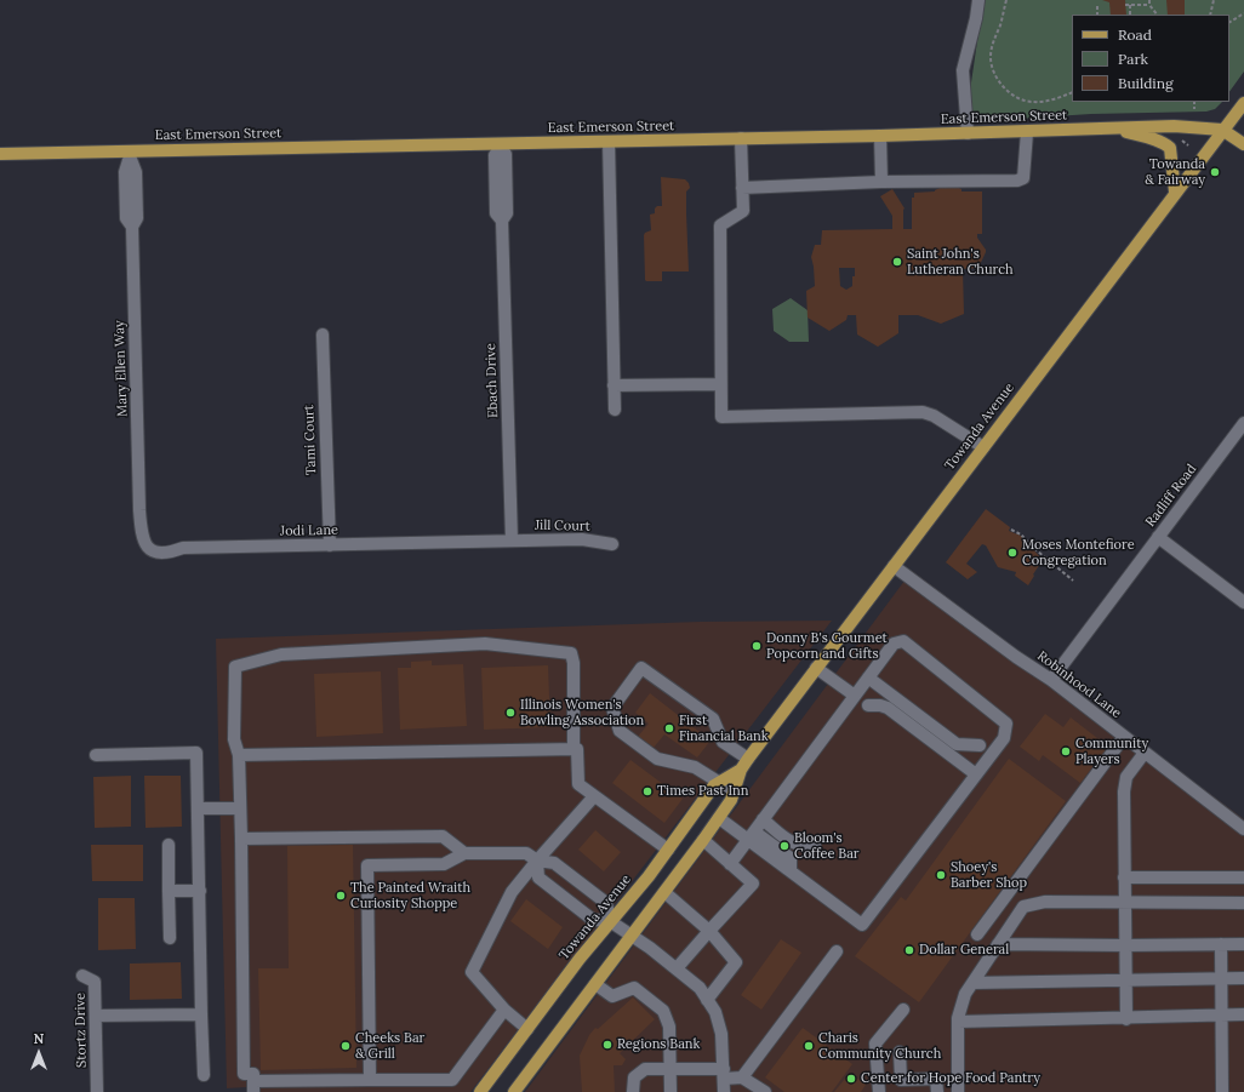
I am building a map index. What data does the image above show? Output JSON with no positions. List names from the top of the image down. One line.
{"streets":{"main road":["East Emerson Street","Towanda Avenue"],"street":["Mary Ellen Way","Ebach Drive","Tami Court","Radliff Road","Jill Court","Jodi Lane","Robinhood Lane","Stortz Drive"]},"crossings":[["East Emerson Street","Mary Ellen Way"],["East Emerson Street","Ebach Drive"],["East Emerson Street","Towanda Avenue"],["Mary Ellen Way","Jodi Lane"],["Ebach Drive","Jill Court"],["Ebach Drive","Jodi Lane"],["Towanda Avenue","Robinhood Lane"],["Tami Court","Jodi Lane"],["Radliff Road","Robinhood Lane"],["Jill Court","Jodi Lane"]],"places":["Towanda & Fairway","Saint John's Lutheran Church","Moses Montefiore Congregation","Donny B's Gourmet Popcorn and Gifts","Illinois Women's Bowling Association","First Financial Bank","Community Players","Times Past Inn","Bloom's Coffee Bar","Shoey's Barber Shop","The Painted Wraith Curiosity Shoppe","Dollar General","Regions Bank","Cheeks Bar & Grill","Charis Community Church","Center for Hope Food Pantry"],"legend":["Road","Park","Building"],"north":"top"}
